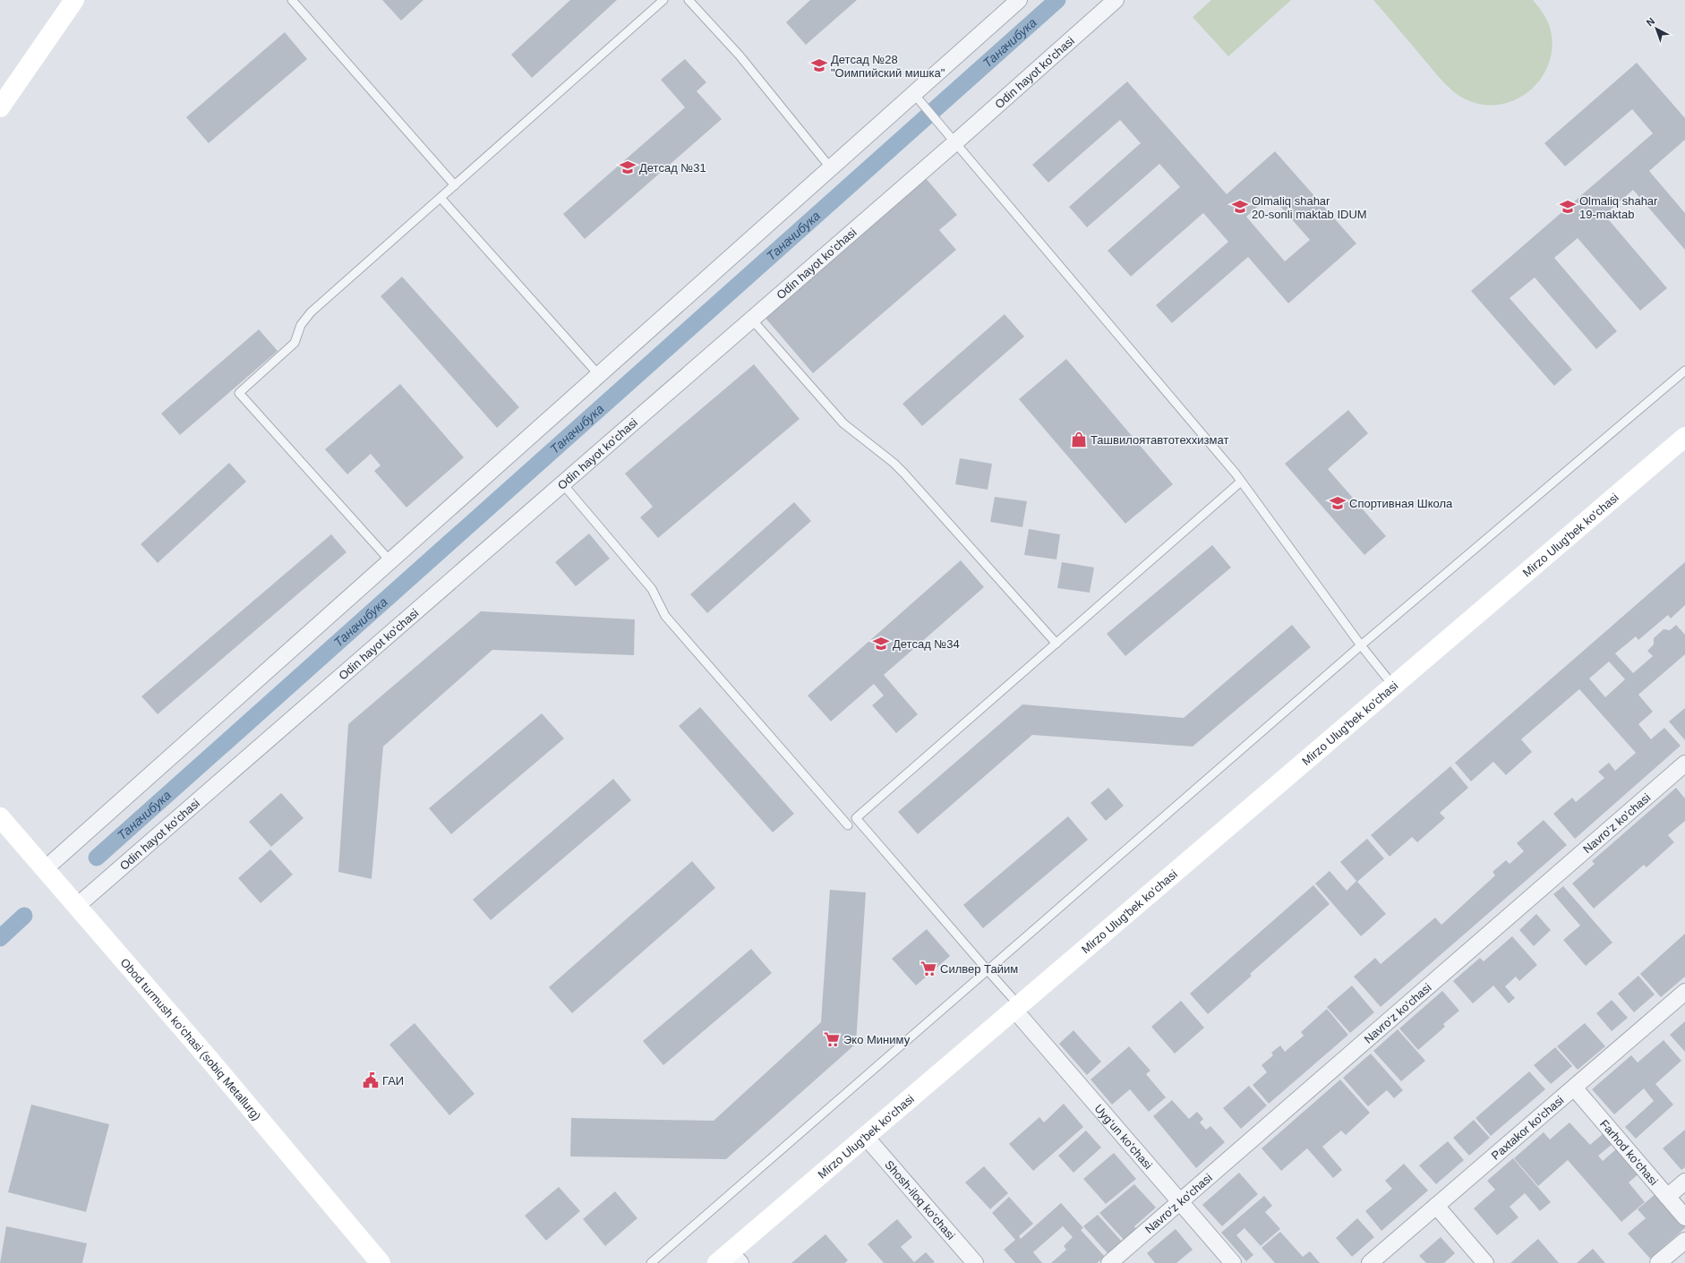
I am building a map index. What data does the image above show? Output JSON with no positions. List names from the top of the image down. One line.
{"streets":{"main road":["Mirzo Ulug'bek ko'chasi","Obod turmush ko'chasi (sobiq Metallurg)","Mirzo Ulug‘bek ko'chasi"],"street":["Odin hayot ko'chasi","Navro‘z ko'chasi","Paxtakor ko'chasi","Uyg‘un ko'chasi","Farhod ko'chasi","Shosh-iloq ko'chasi"]},"crossings":[["Odin hayot ko'chasi","Obod turmush ko'chasi (sobiq Metallurg)"],["Mirzo Ulug'bek ko'chasi","Mirzo Ulug‘bek ko'chasi"],["Mirzo Ulug'bek ko'chasi","Uyg‘un ko'chasi"],["Navro‘z ko'chasi","Uyg‘un ko'chasi"],["Paxtakor ko'chasi","Farhod ko'chasi"],["Mirzo Ulug‘bek ko'chasi","Uyg‘un ko'chasi"],["Mirzo Ulug‘bek ko'chasi","Shosh-iloq ko'chasi"]],"water":["Таначибука"],"places":{"school or university":["Детсад №28 \"Оимпийский мишка\"","Детсад №31","Olmaliq shahar 20-sonli maktab IDUM","Olmaliq shahar 19-maktab","Спортивная Школа","Детсад №34"],"shop":["Ташвилоятавтотеххизмат"],"supermarket":["Силвер Тайим","Эко Миниму"],"public building":["ГАИ"]},"north":"top left"}
